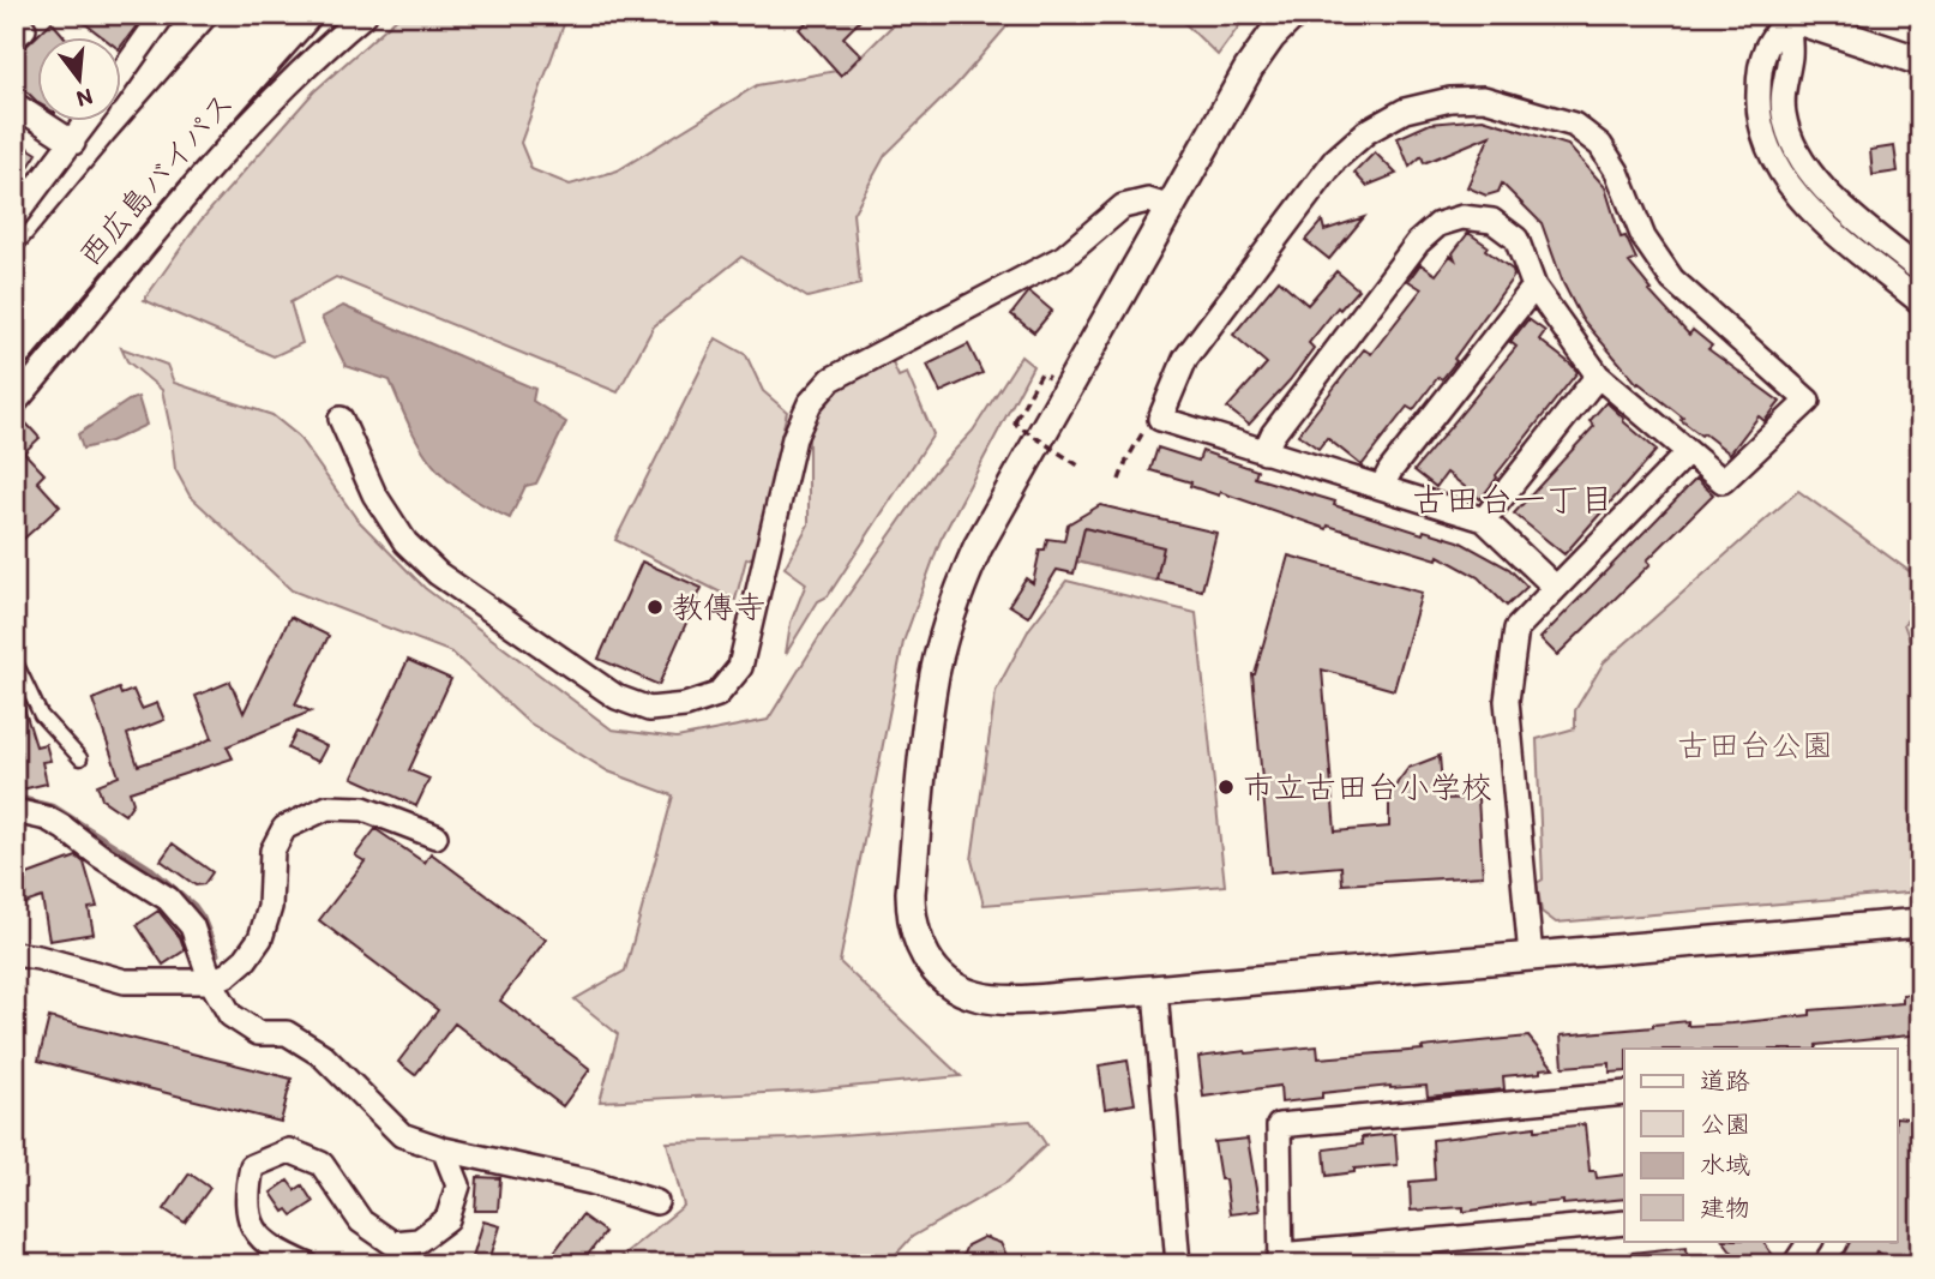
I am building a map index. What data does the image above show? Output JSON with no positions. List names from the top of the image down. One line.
{"streets":{"highway":["西広島バイパス"]},"districts":["古田台一丁目"],"parks":["古田台公園"],"places":["教傳寺","市立古田台小学校"],"legend":["道路","公園","水域","建物"],"north":"bottom"}
